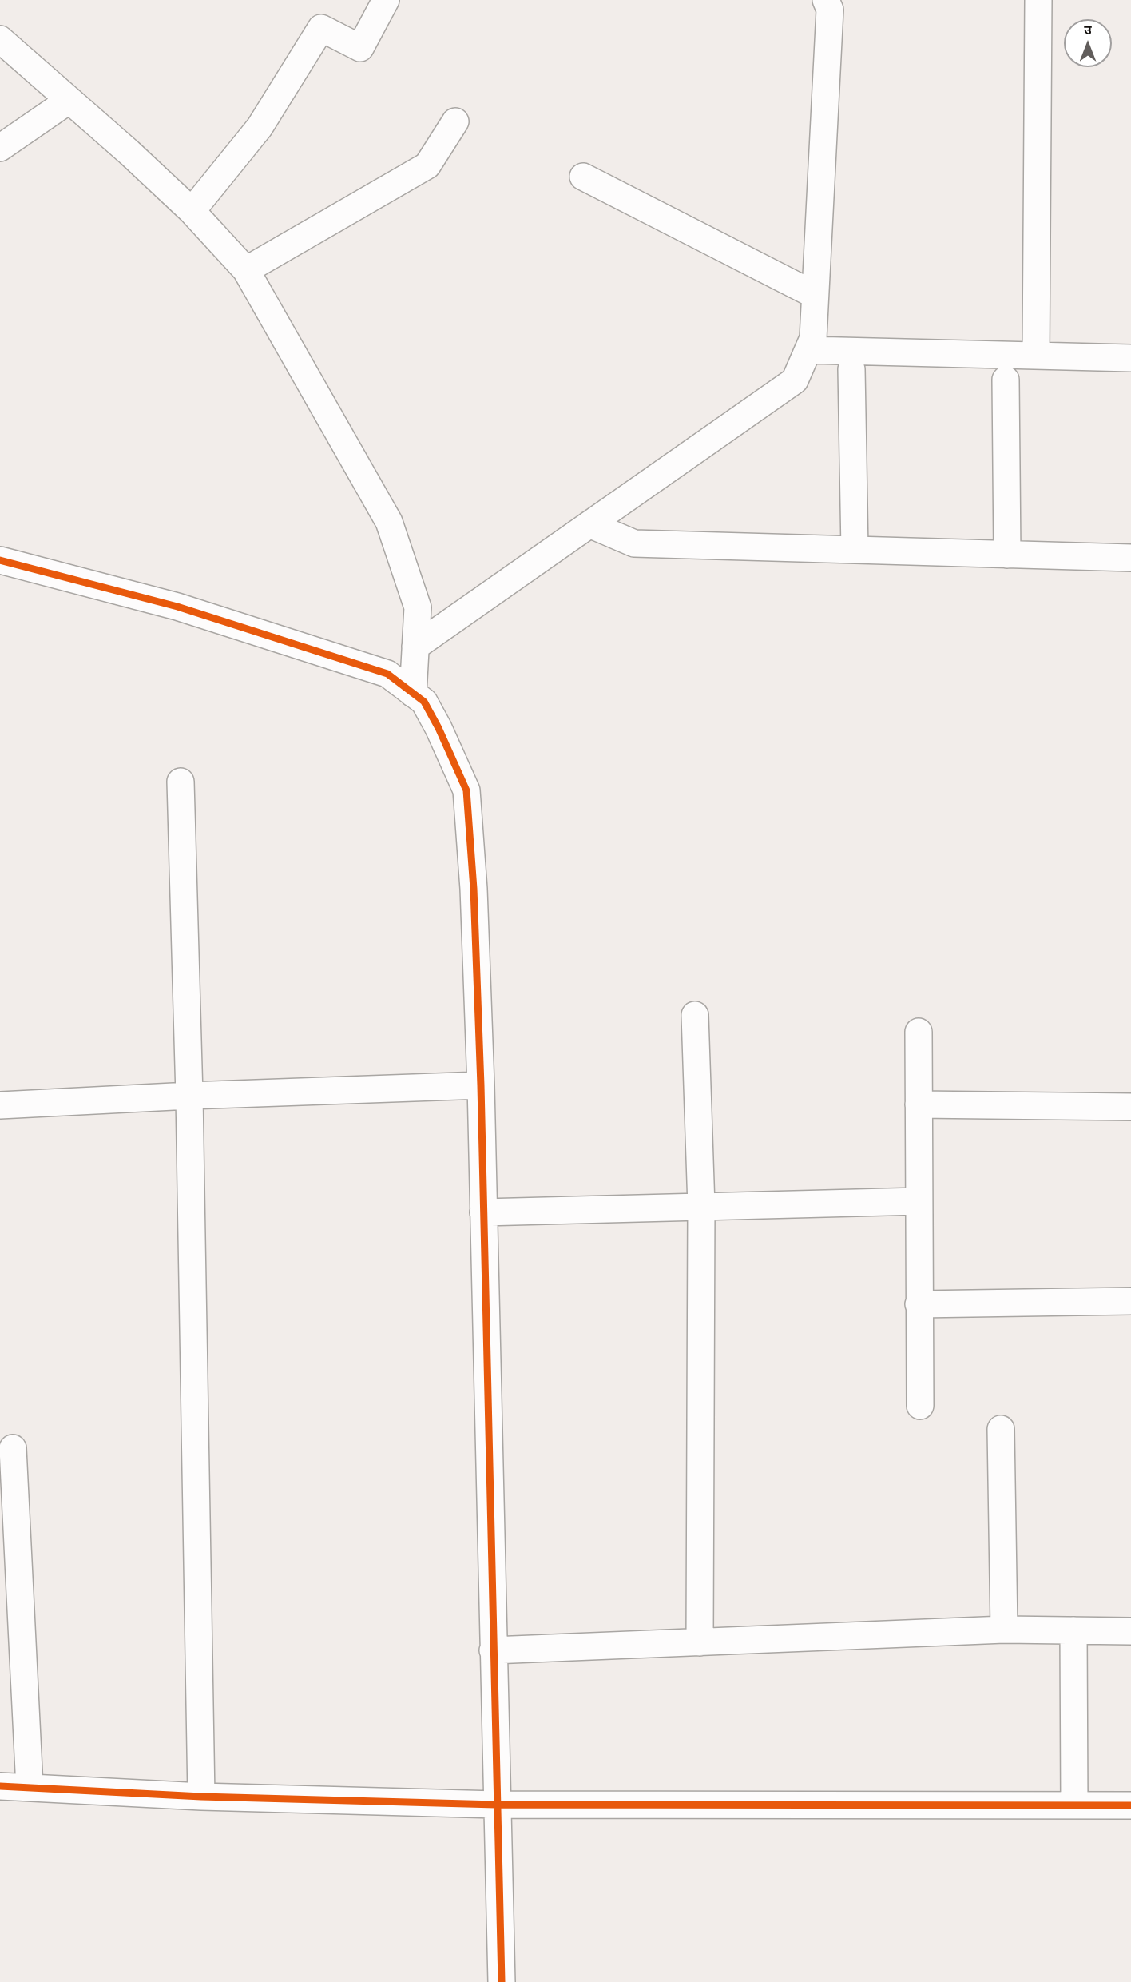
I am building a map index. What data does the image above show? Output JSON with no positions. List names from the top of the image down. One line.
{"north":"top"}
